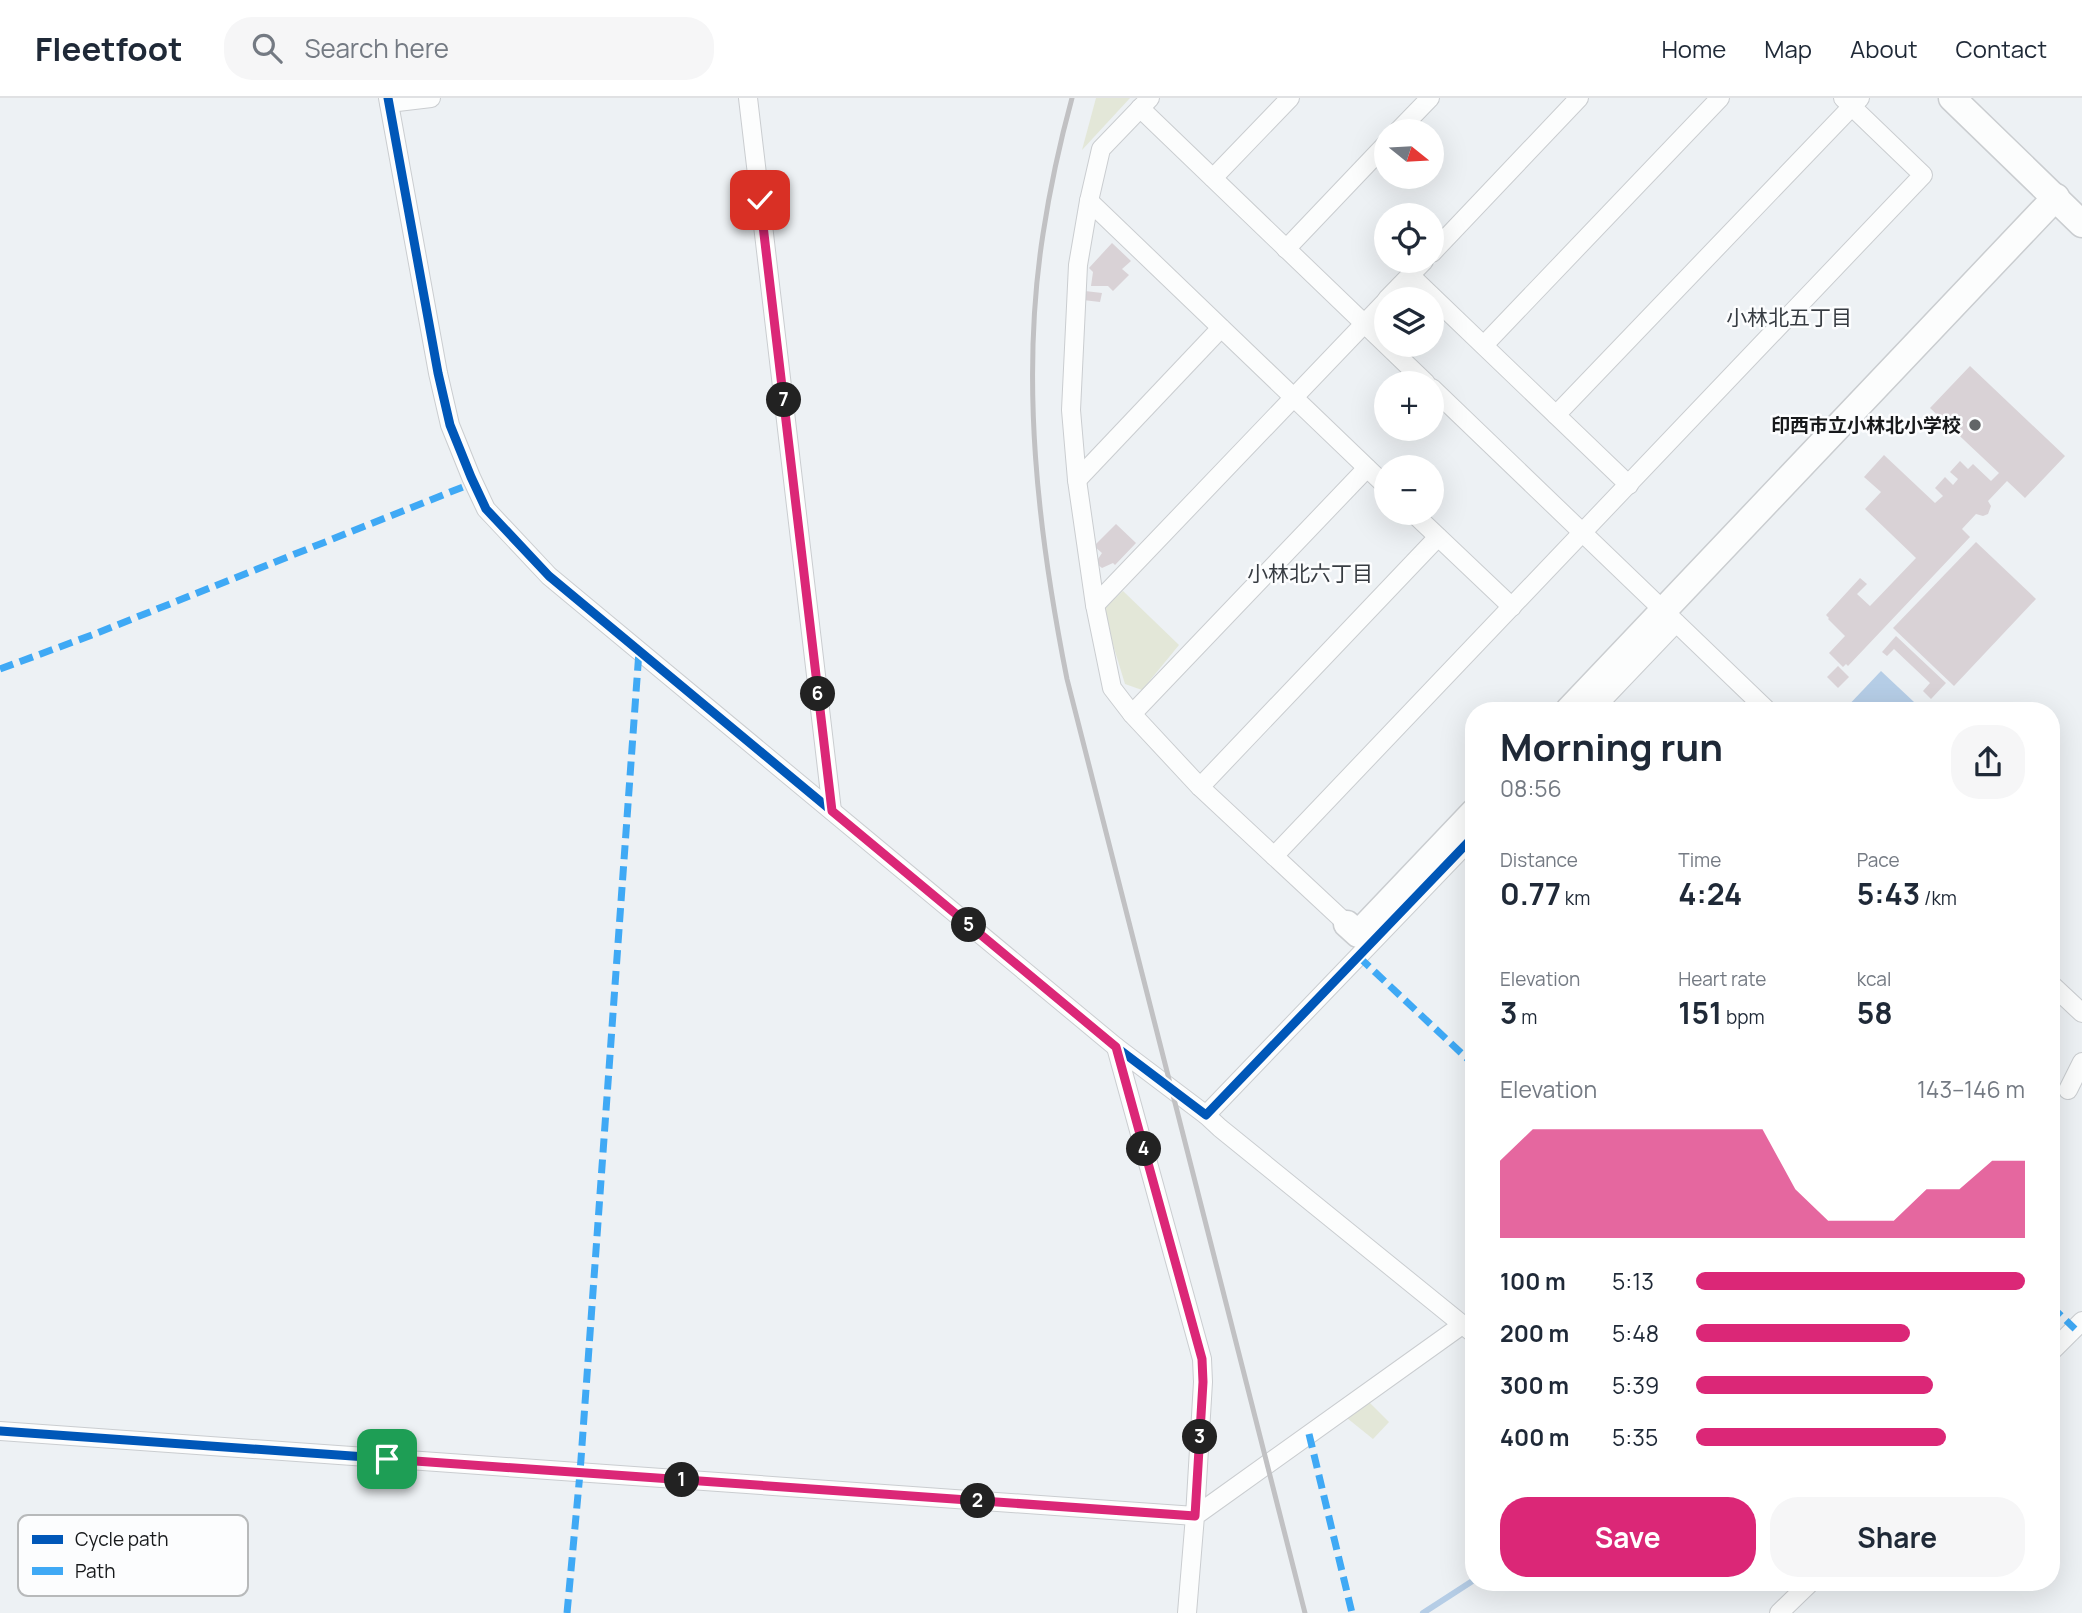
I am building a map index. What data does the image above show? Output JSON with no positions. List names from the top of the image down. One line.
{"districts":["小林北五丁目","小林北六丁目"],"places":["印西市立小林北小学校"],"legend":["Cycle path","Path"],"north":"right","page":{"header":"Fleetfoot","search":"Search here","nav":["Home","Map","About","Contact"],"map_buttons":["+","−"],"pins":["7","6","5","4","3","1","2"],"heading":["Morning run","08:56"],"stats":[["Distance","0.77 km"],["Time","4:24"],["Pace","5:43 /km"],["Elevation","3 m"],["Heart rate","151 bpm"],["kcal","58"]],"chart":["Elevation","143–146 m"],"list":[{"name":"100 m","note":"5:13"},{"name":"200 m","note":"5:48"},{"name":"300 m","note":"5:39"},{"name":"400 m","note":"5:35"}],"buttons":["Save","Share"]}}
